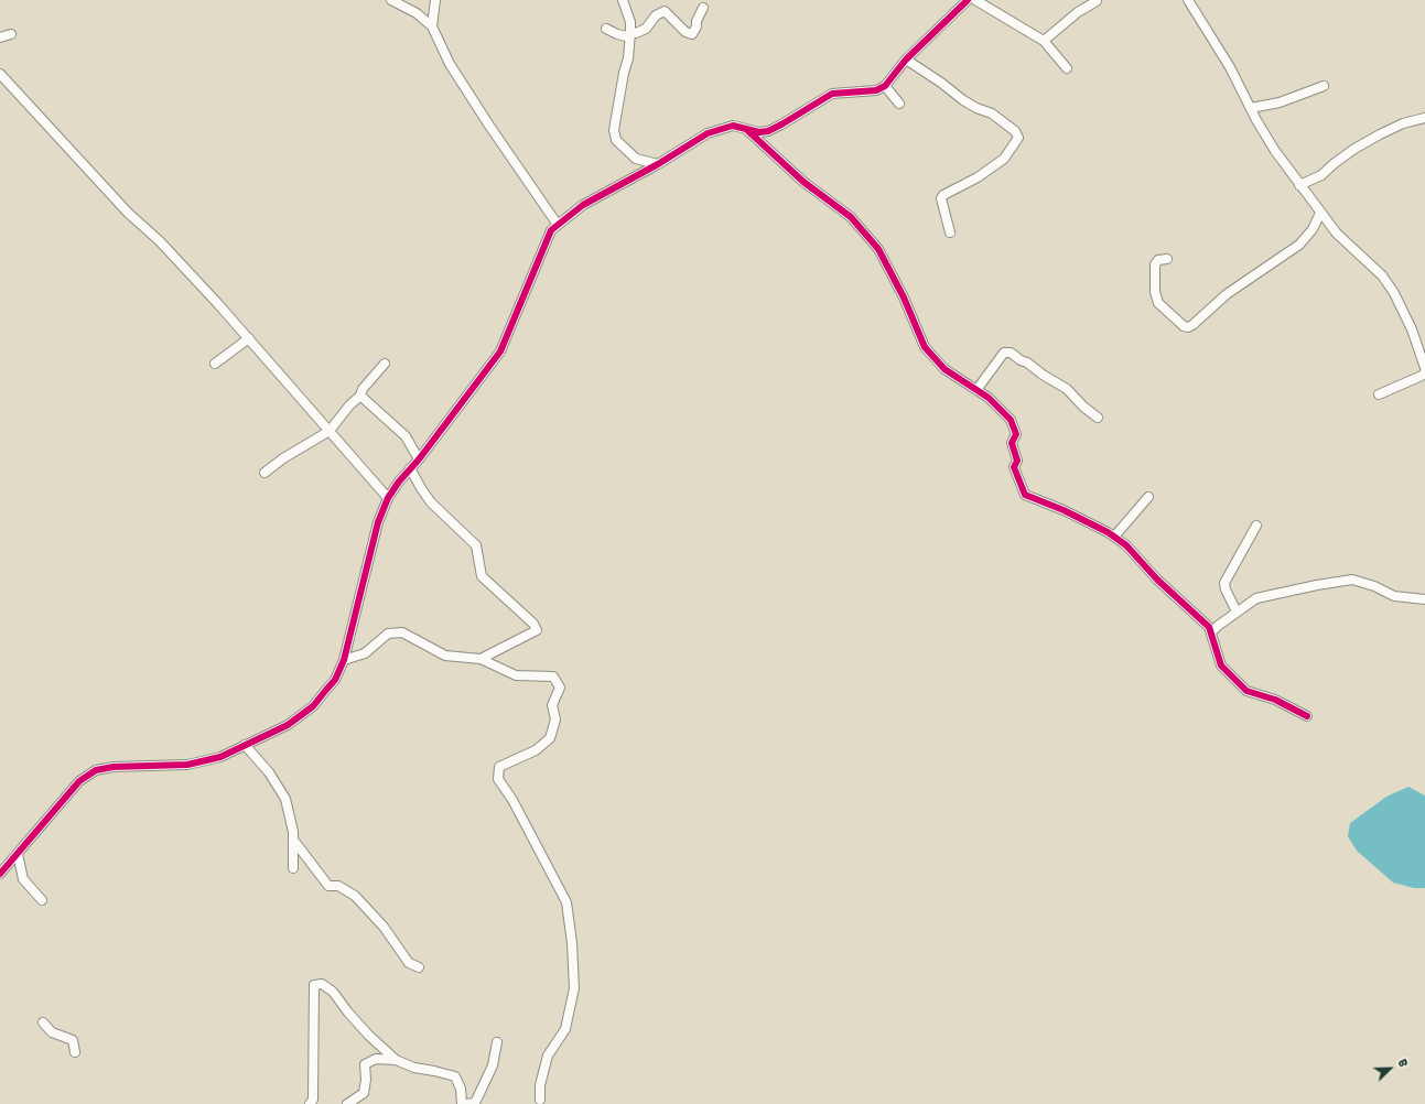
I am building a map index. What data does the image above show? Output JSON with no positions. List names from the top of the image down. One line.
{"north":"top right"}
